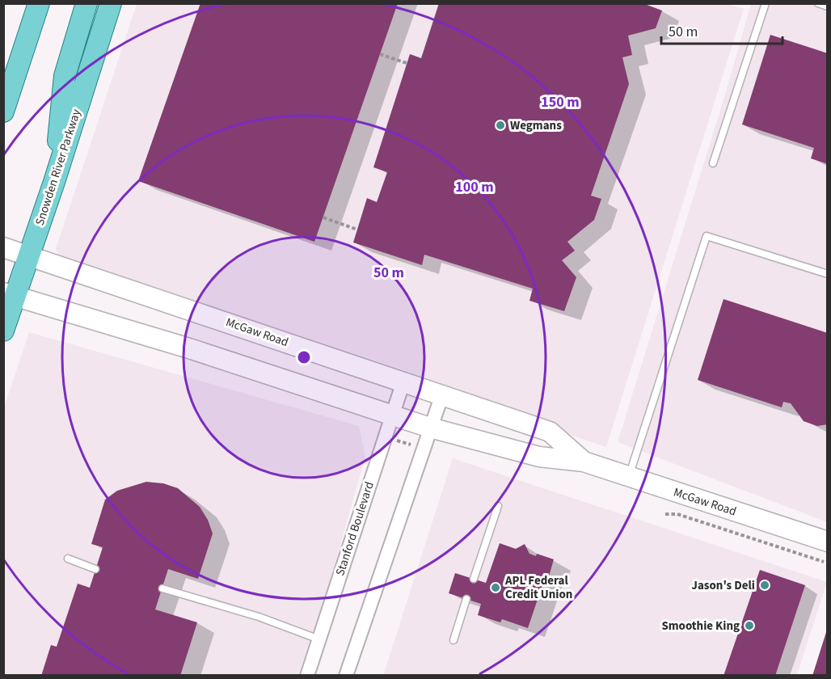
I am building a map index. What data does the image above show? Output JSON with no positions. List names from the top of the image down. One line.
{"streets":{"main road":["Snowden River Parkway"],"street":["McGaw Road","Stanford Boulevard"]},"crossings":[["Snowden River Parkway","McGaw Road"],["McGaw Road","Stanford Boulevard"]],"places":["Wegmans","Jason's Deli","APL Federal Credit Union","Smoothie King"],"scale_bar":"50 m","rings":["150 m","100 m","50 m"]}
